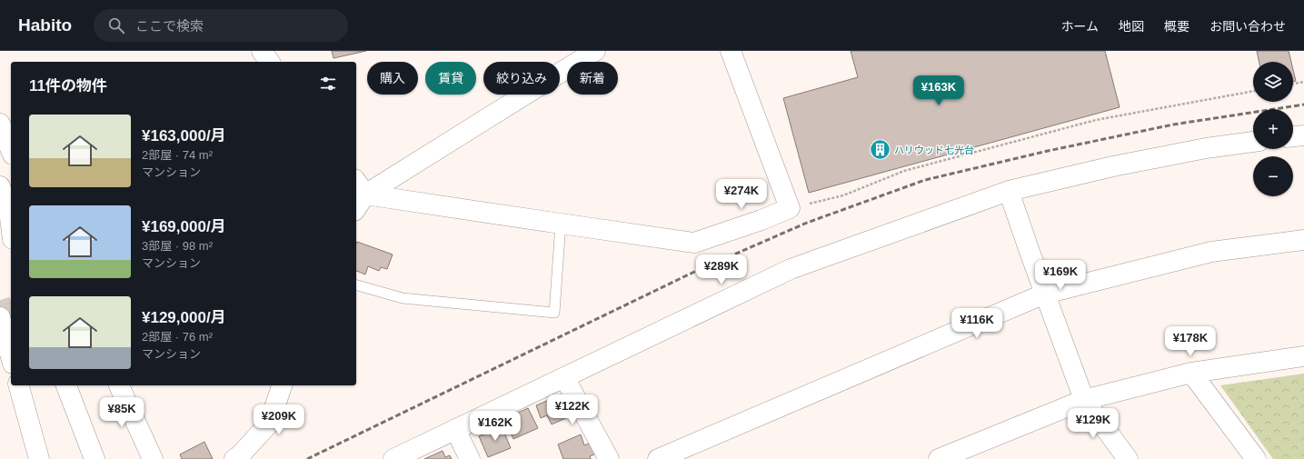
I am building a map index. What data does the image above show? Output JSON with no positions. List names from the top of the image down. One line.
{"places":{"building":["ハリウッド七光台"]},"page":{"header":"Habito","search":"ここで検索","nav":["ホーム","地図","概要","お問い合わせ"],"map_buttons":["+","−"],"chip":["購入","賃貸","絞り込み","新着"],"heading":"11件の物件","price":["¥163K","¥274K","¥289K","¥169K","¥116K","¥178K","¥122K","¥85K","¥209K","¥129K","¥162K"],"list":[{"name":"¥163,000/月","note":"2部屋 · 74 m² · マンション"},{"name":"¥169,000/月","note":"3部屋 · 98 m² · マンション"},{"name":"¥129,000/月","note":"2部屋 · 76 m² · マンション"}]}}
